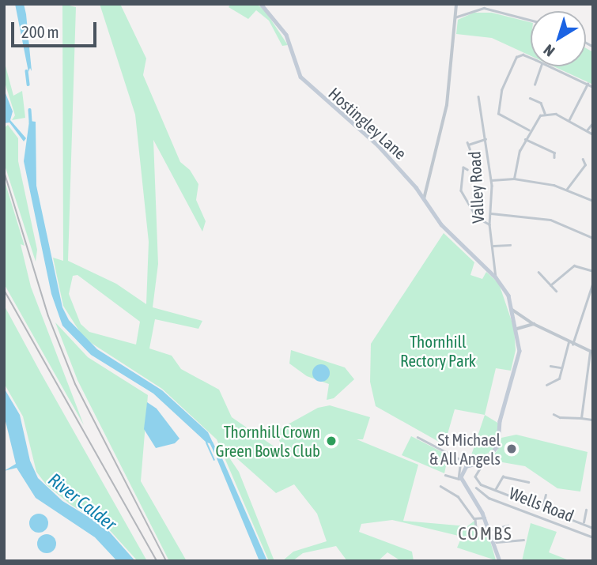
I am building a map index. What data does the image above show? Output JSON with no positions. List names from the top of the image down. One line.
{"streets":{"main road":["Hostingley Lane"],"street":["Valley Road","Wells Road"]},"crossings":[["Hostingley Lane","Valley Road"]],"districts":["COMBS"],"water":["River Calder"],"parks":["Thornhill Rectory Park"],"places":["Thornhill Crown Green Bowls Club","St Michael & All Angels"],"scale_bar":"200 m","north":"bottom left"}
